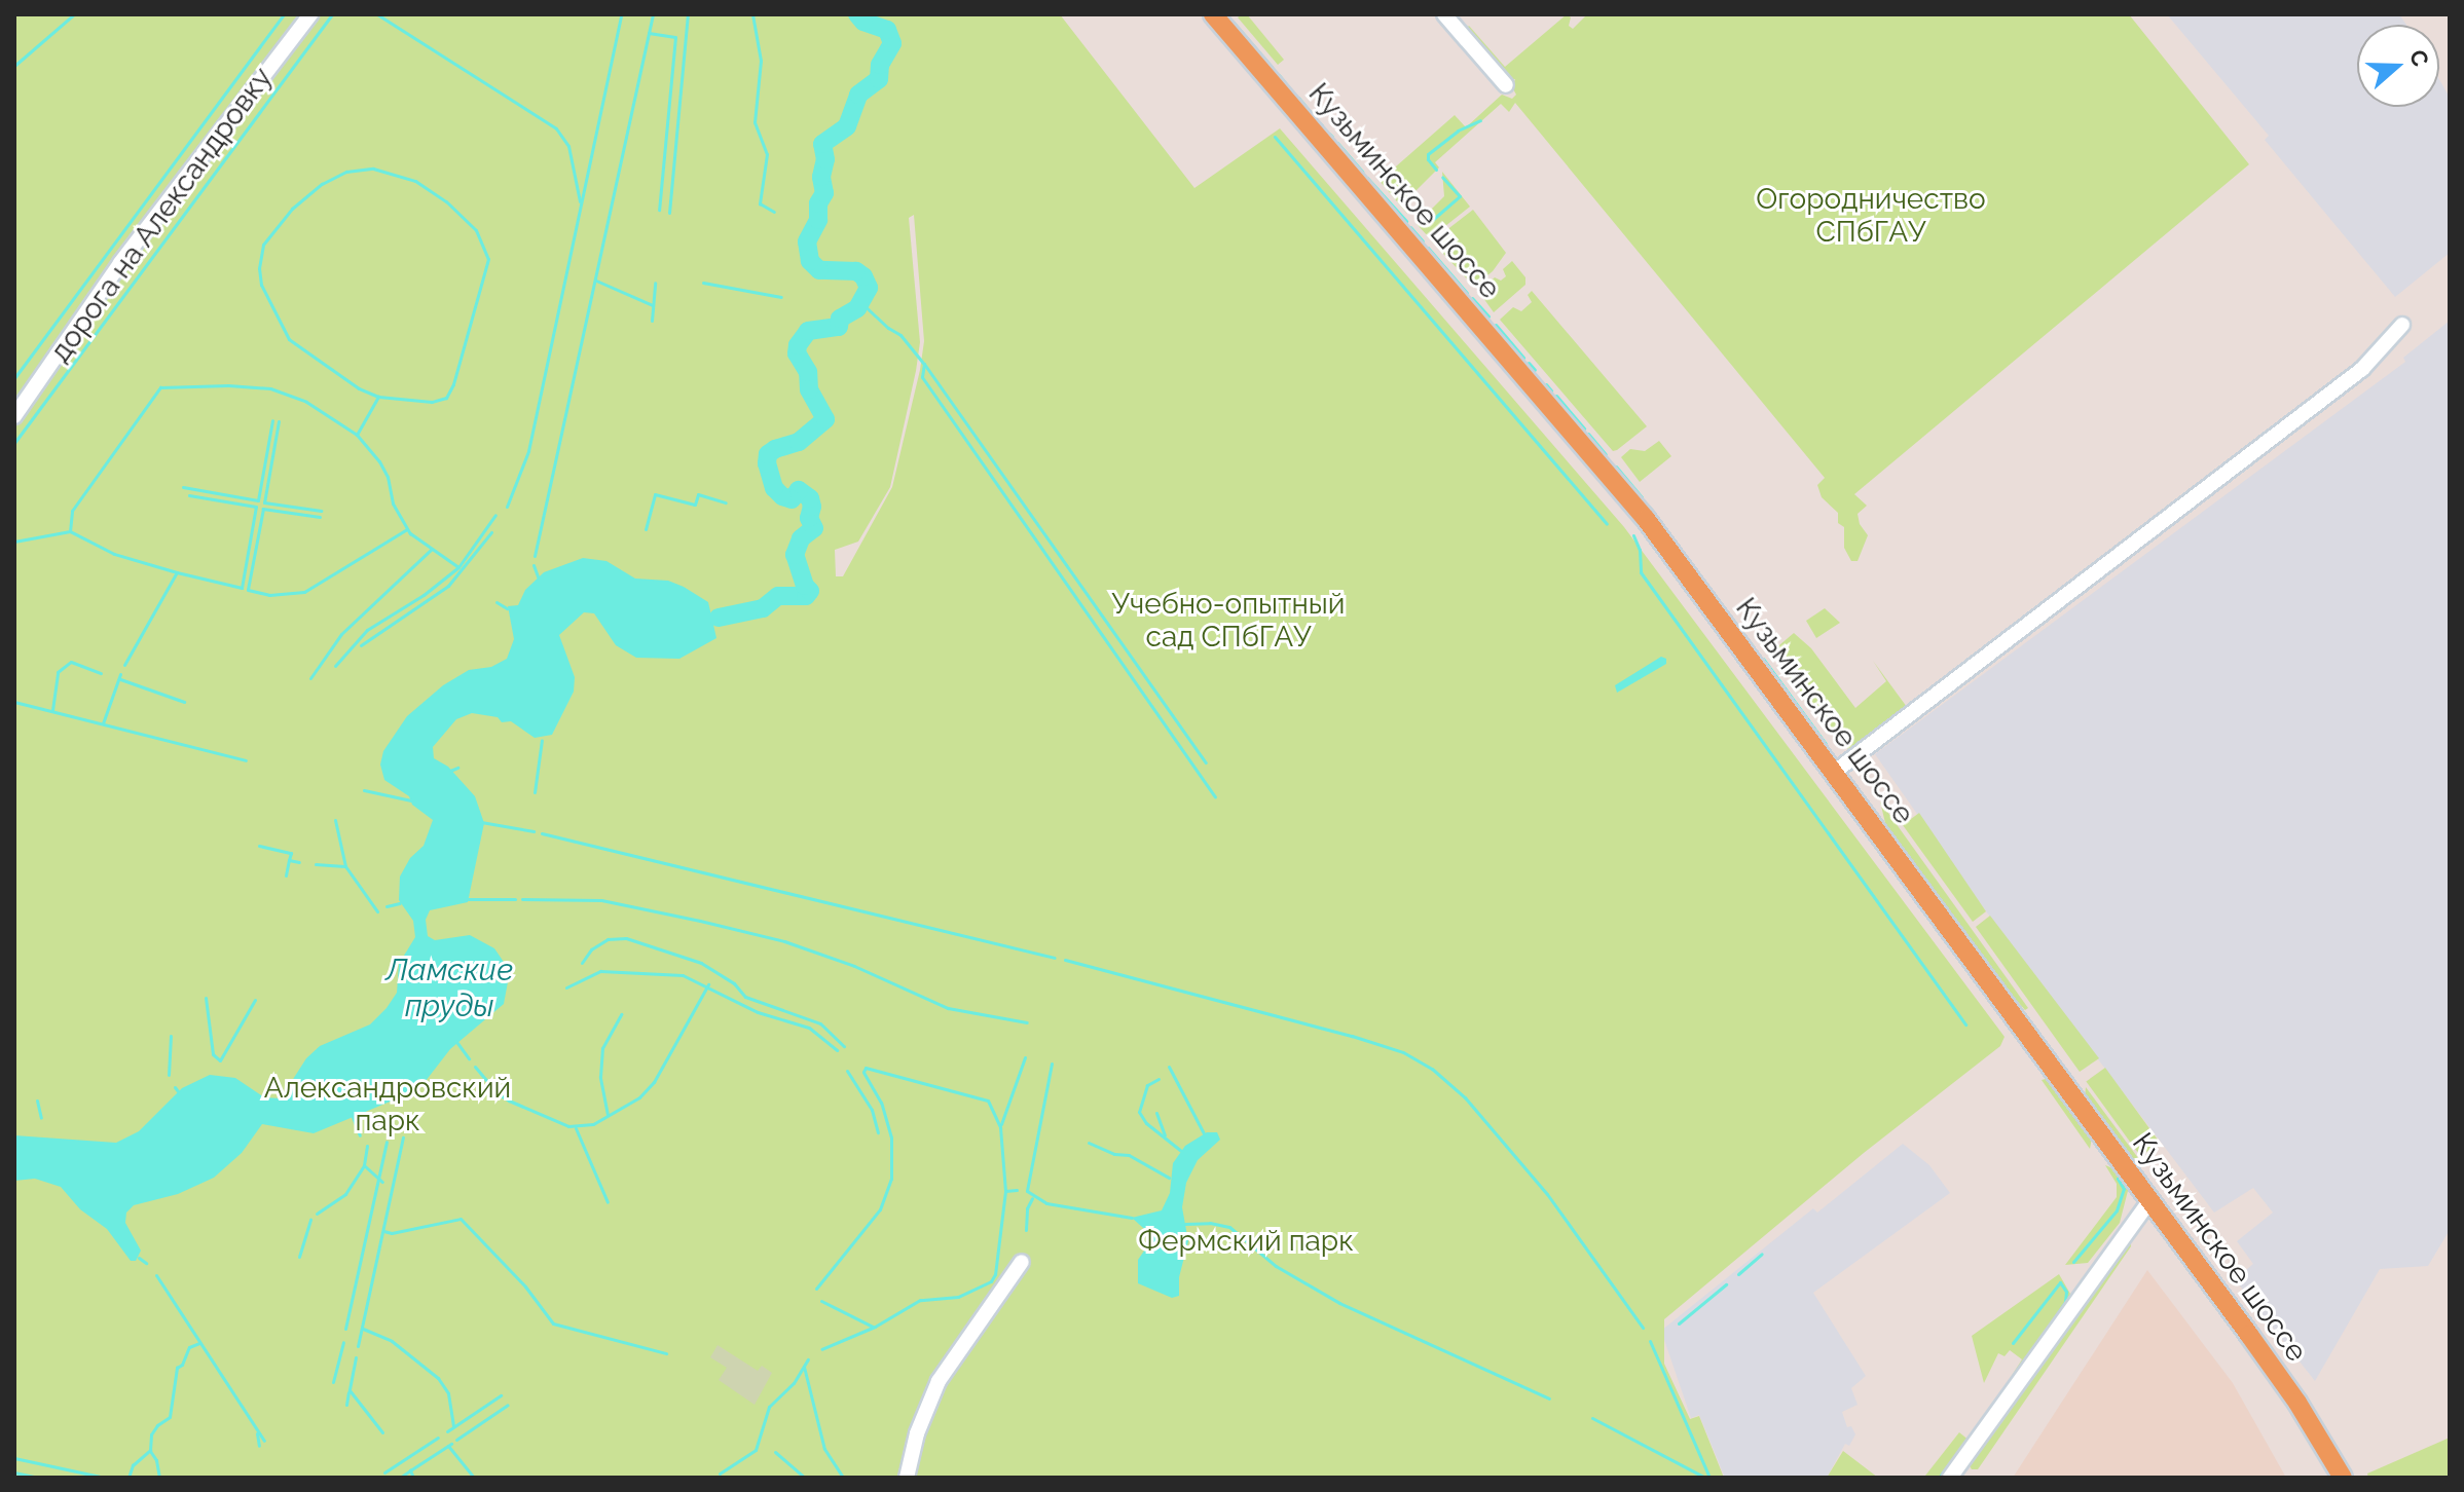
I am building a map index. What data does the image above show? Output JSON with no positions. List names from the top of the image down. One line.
{"streets":{"main road":["Кузьминское шоссе"],"street":["дорога на Александровку"]},"water":["Ламские пруды"],"parks":["Огородничество СПбГАУ","Учебно-опытный сад СПбГАУ","Александровский парк","Фермский парк"],"north":"right"}
